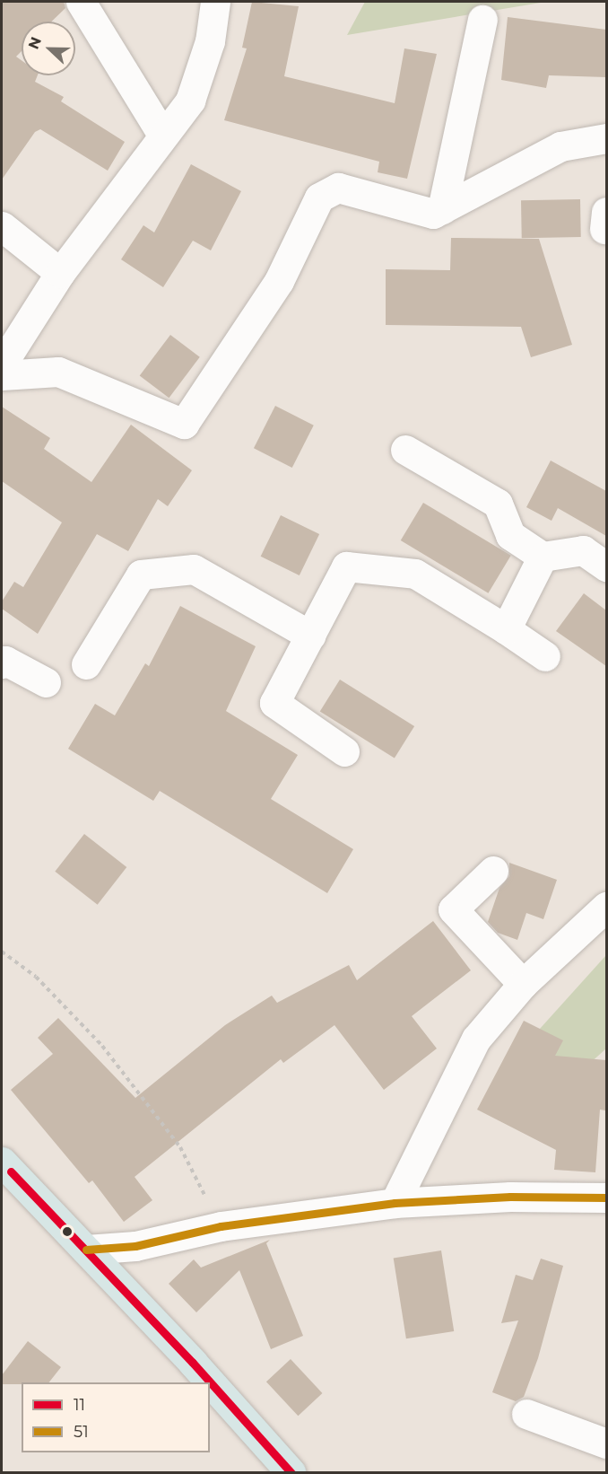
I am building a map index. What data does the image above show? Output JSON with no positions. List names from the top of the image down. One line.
{"lines":["transit line 11","transit line 51"],"legend":["11","51"],"north":"left"}
